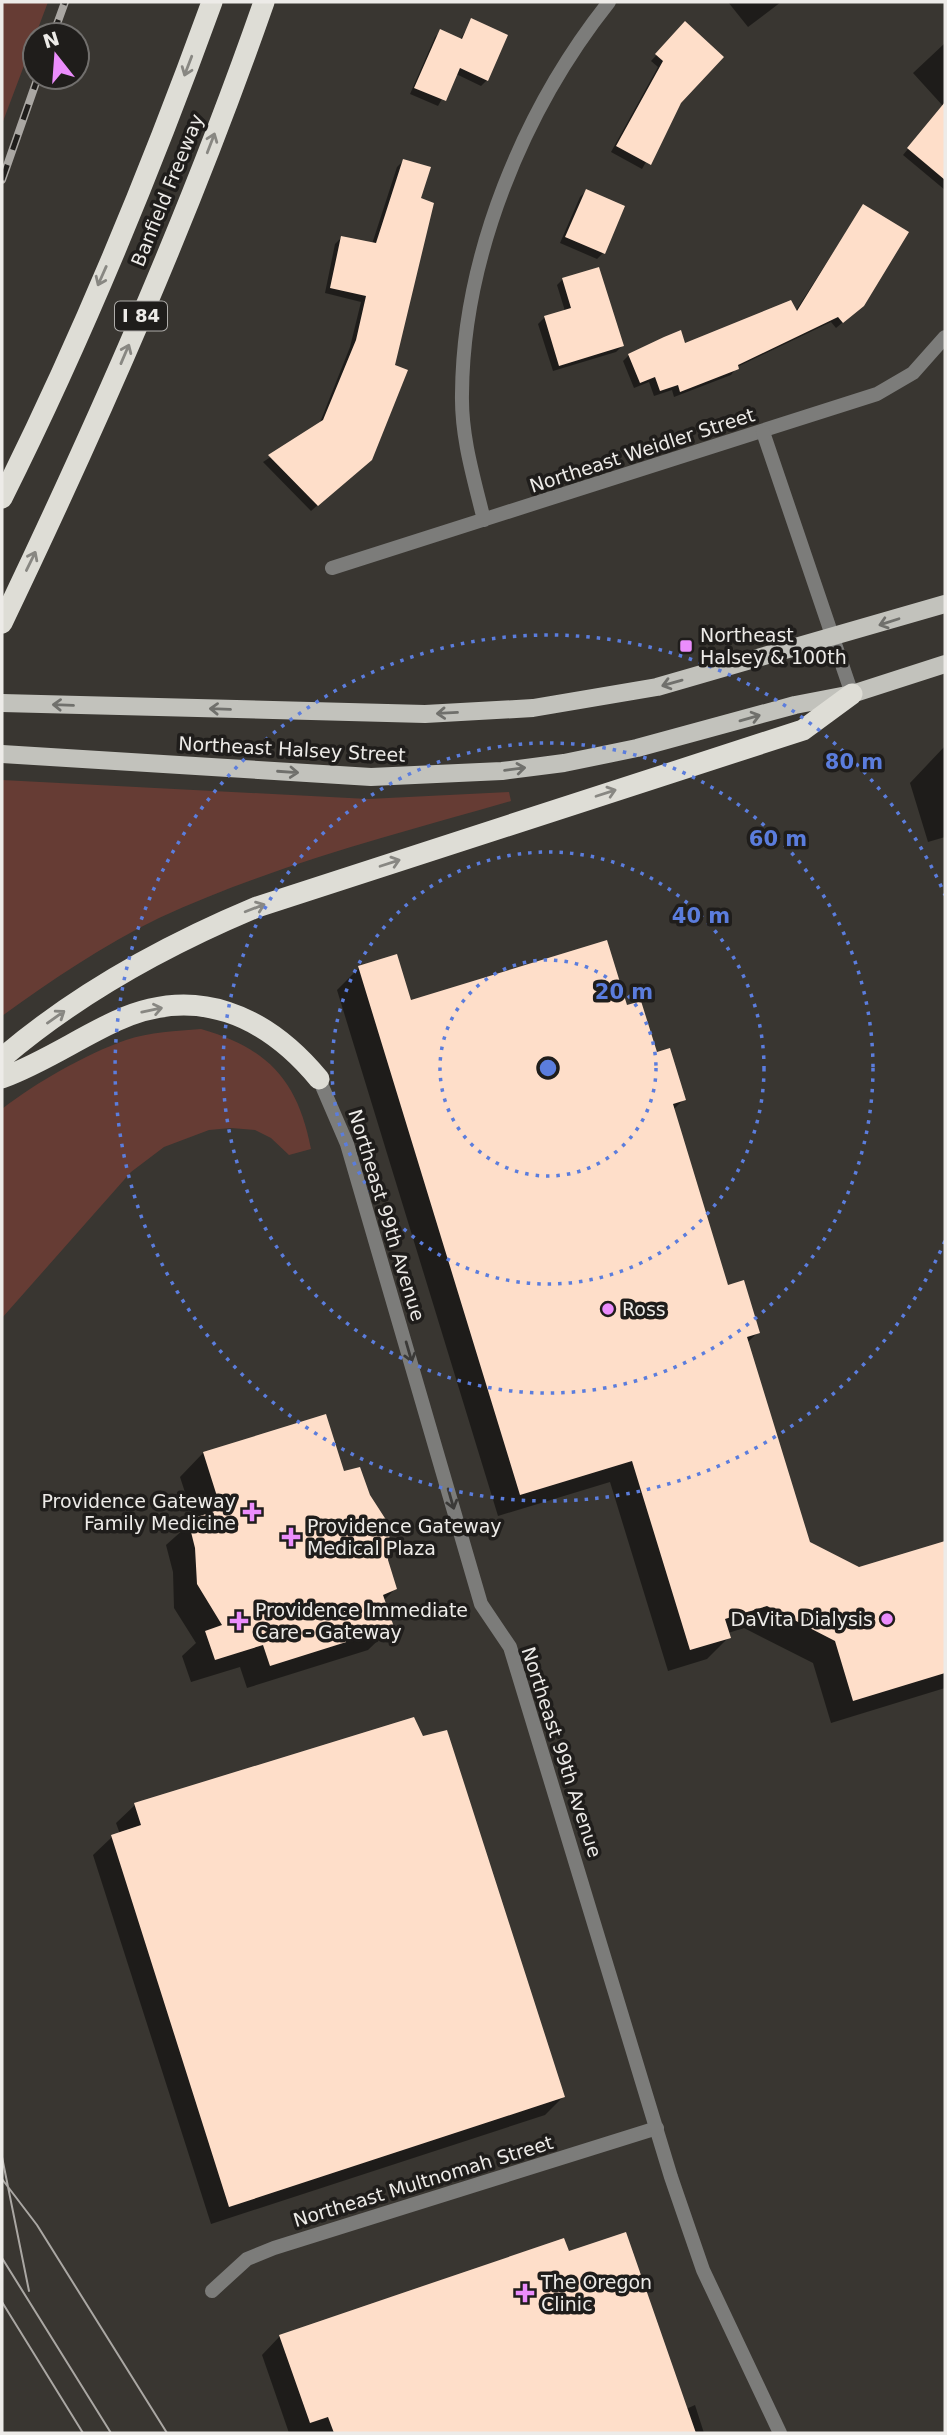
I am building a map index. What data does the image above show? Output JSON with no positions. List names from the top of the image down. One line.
{"streets":{"highway":["Banfield Freeway","I 84"],"main road":["Northeast Halsey Street"],"street":["Northeast Weidler Street","Northeast 99th Avenue","Northeast Multnomah Street"]},"crossings":[["Northeast 99th Avenue","Northeast Multnomah Street"]],"one_way":["Northeast 99th Avenue"],"places":{"transit":["Northeast Halsey & 100th"],"other":["Ross","DaVita Dialysis"],"health":["Providence Gateway Family Medicine","Providence Gateway Medical Plaza","Providence Immediate Care - Gateway","The Oregon Clinic"]},"north":"top","rings":["80 m","60 m","40 m","20 m"]}
